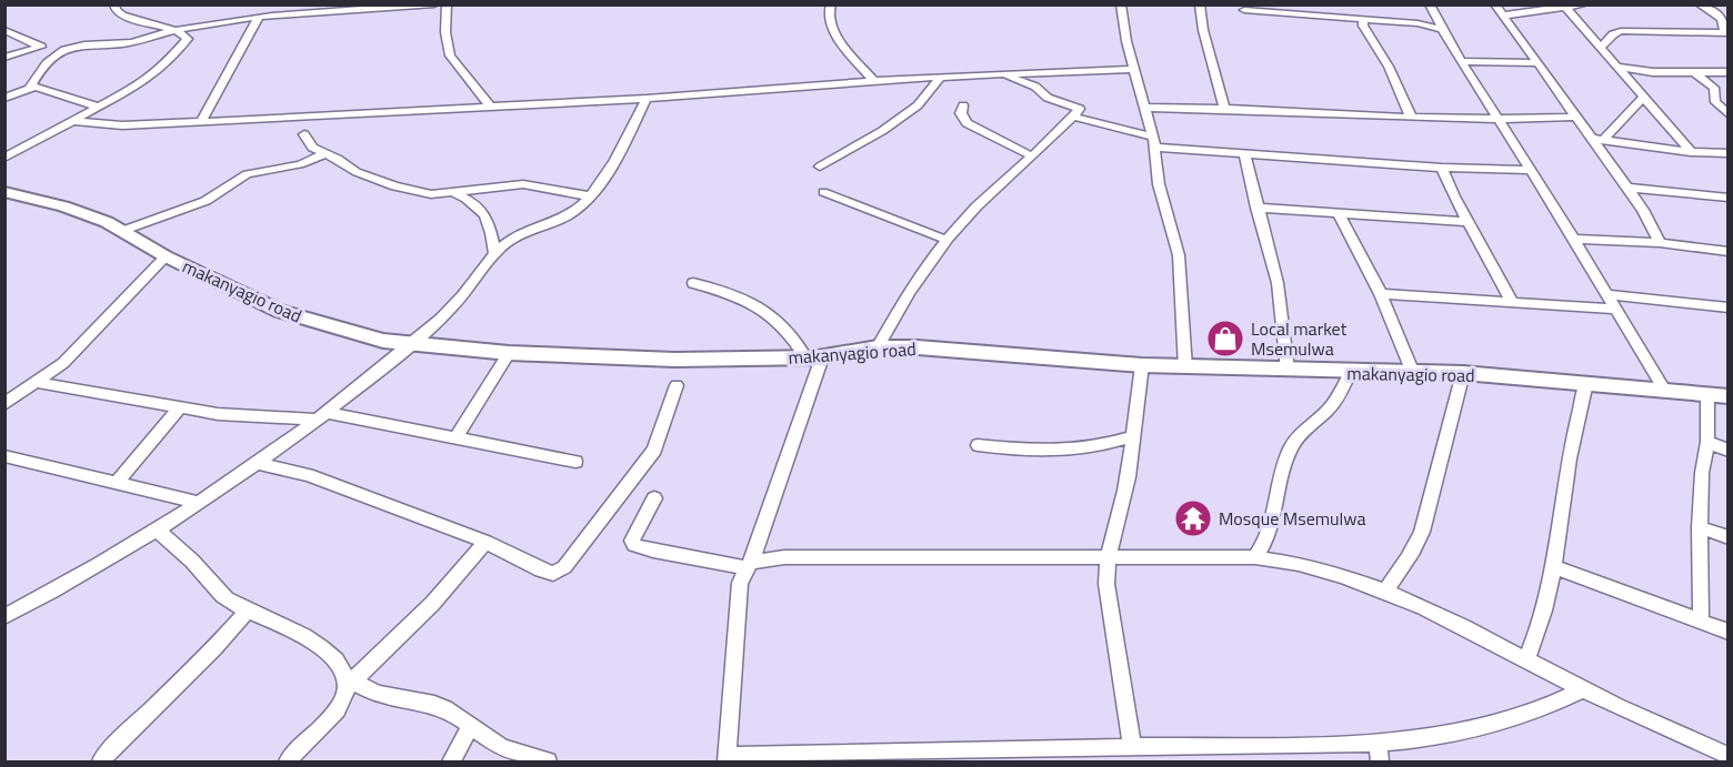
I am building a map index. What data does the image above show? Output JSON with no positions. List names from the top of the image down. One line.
{"streets":{"street":["makanyagio road"]},"places":{"shop":["Local market Msemulwa"],"temple":["Mosque Msemulwa"]}}
